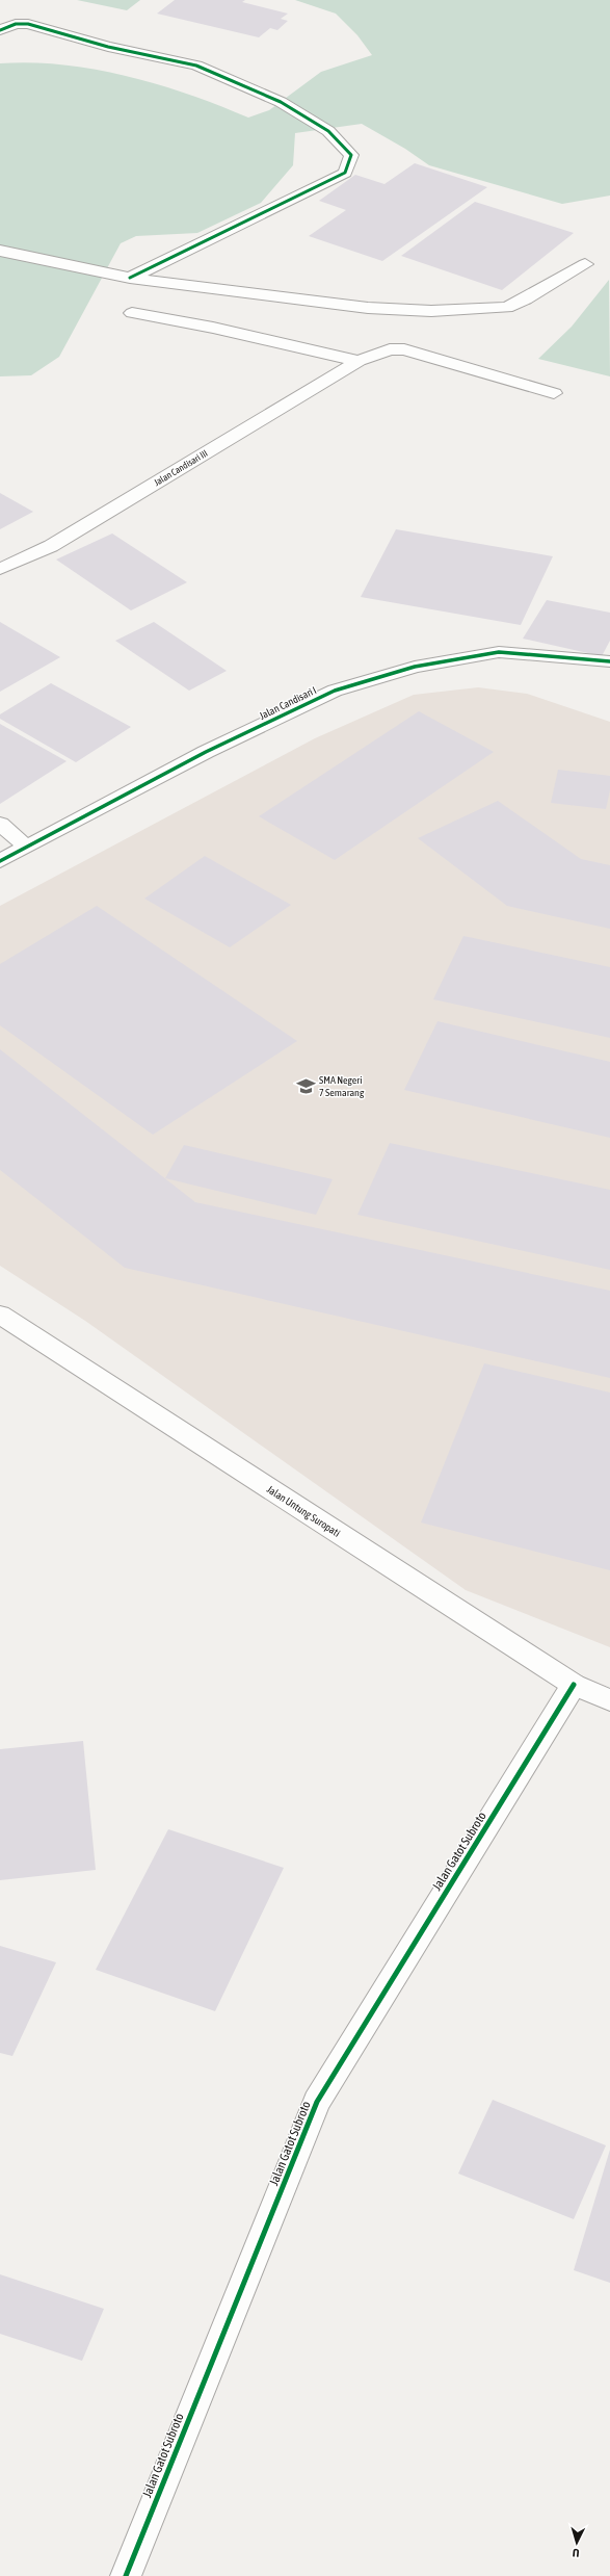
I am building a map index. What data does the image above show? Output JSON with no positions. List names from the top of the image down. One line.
{"streets":{"street":["Jalan Candisari III","Jalan Candisari I","Jalan Untung Suropati","Jalan Gatot Subroto"]},"crossings":[["Jalan Untung Suropati","Jalan Gatot Subroto"]],"places":{"school or university":["SMA Negeri 7 Semarang"]},"north":"bottom"}
